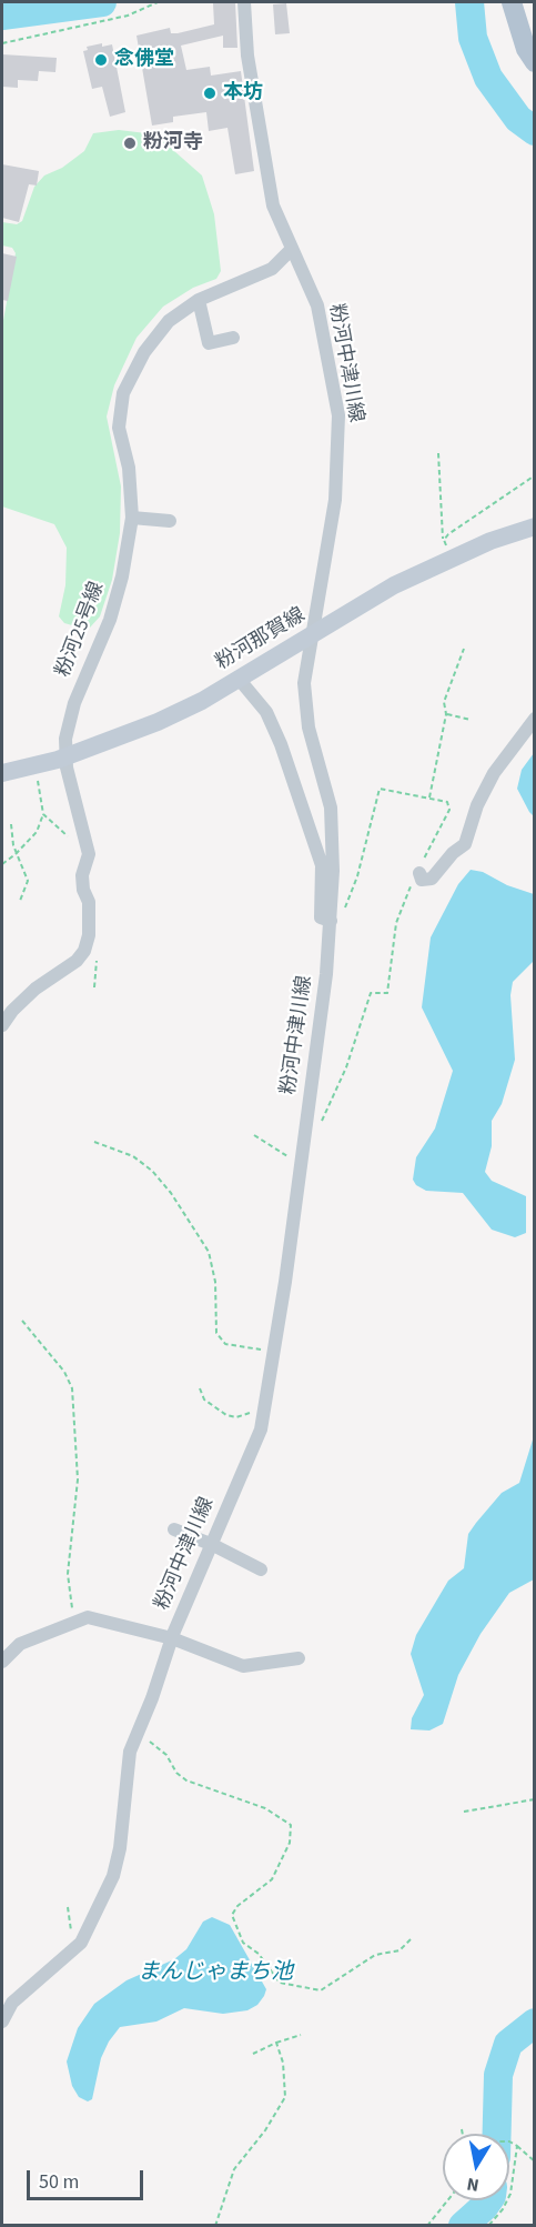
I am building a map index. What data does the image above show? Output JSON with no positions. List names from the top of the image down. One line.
{"streets":{"main road":["粉河那賀線"],"street":["粉河中津川線","粉河25号線"]},"crossings":[["粉河中津川線","粉河25号線"]],"water":["まんじゃまち池"],"places":["念佛堂","本坊","粉河寺"],"scale_bar":"50 m","north":"bottom"}
